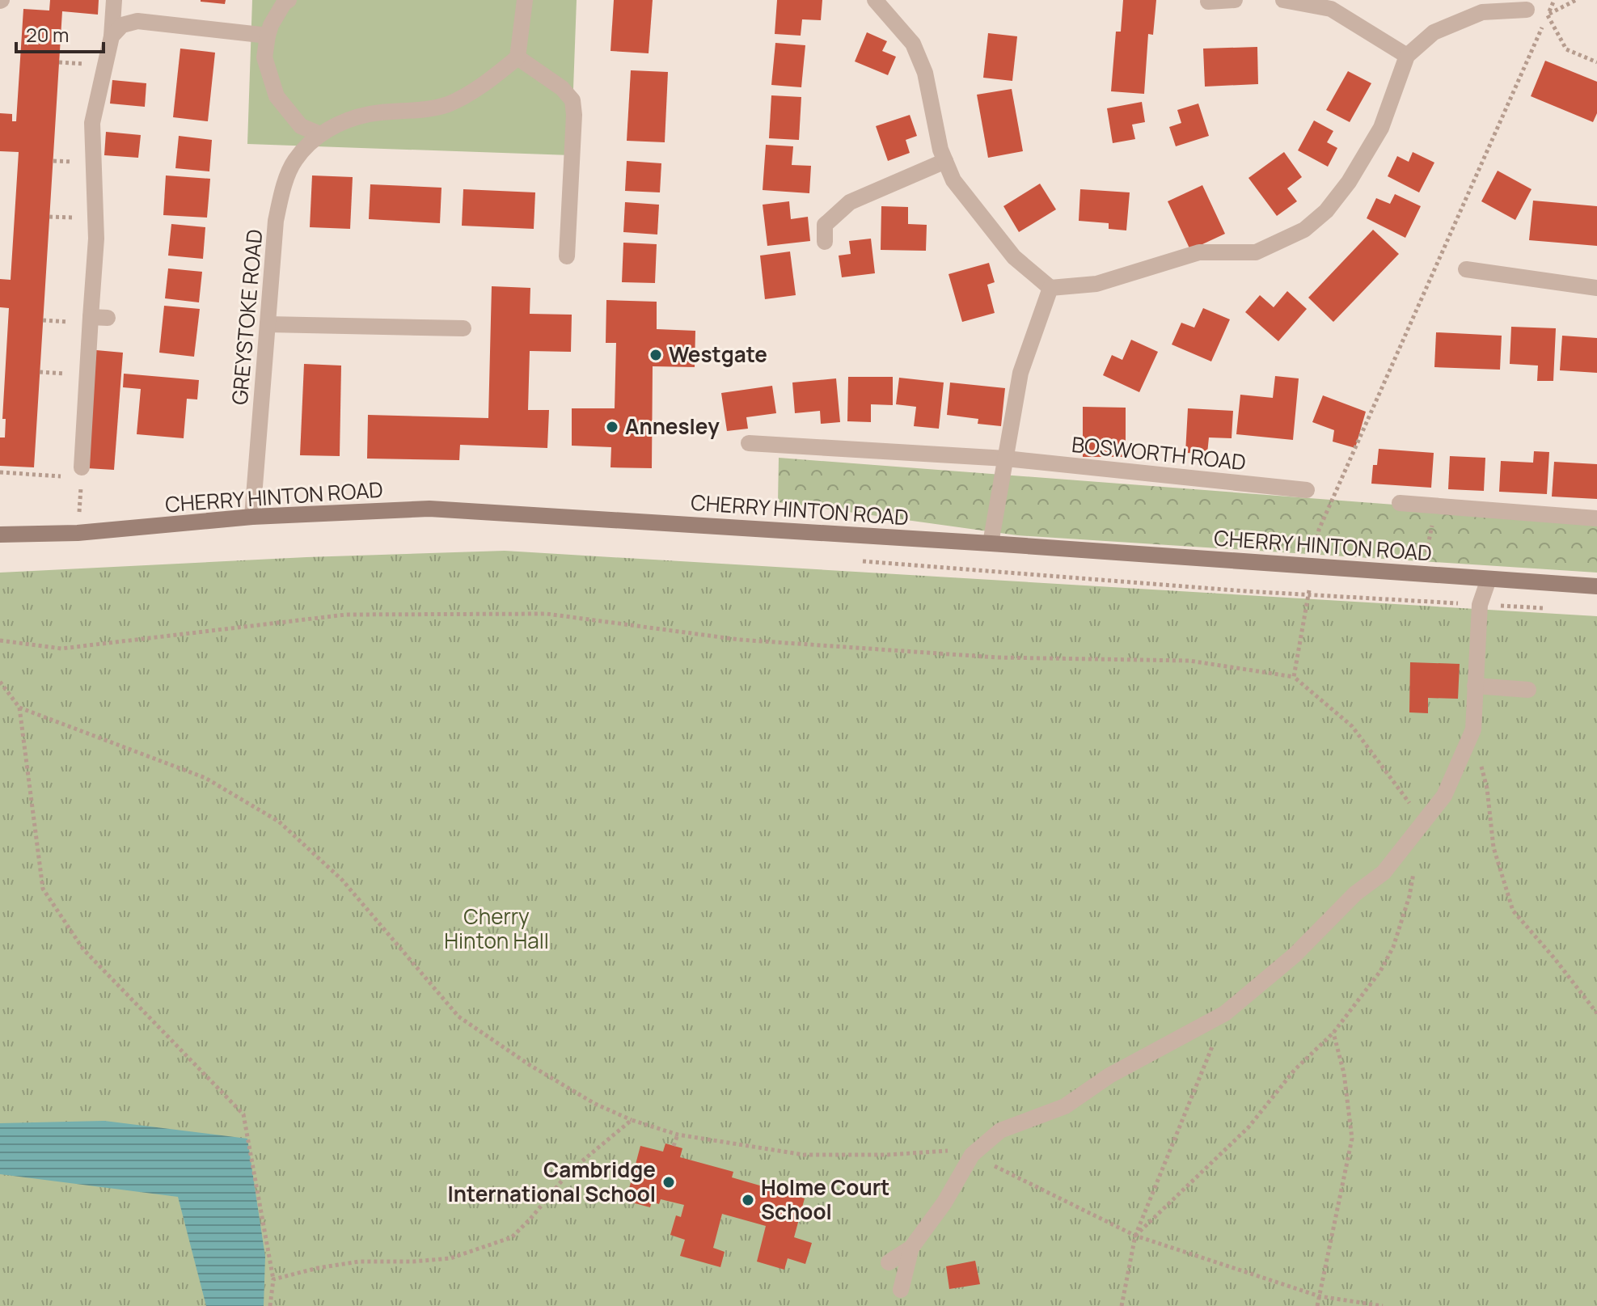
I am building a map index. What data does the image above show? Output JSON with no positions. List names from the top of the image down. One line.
{"streets":{"street":["GREYSTOKE ROAD","BOSWORTH ROAD","CHERRY HINTON ROAD"]},"crossings":[["GREYSTOKE ROAD","CHERRY HINTON ROAD"]],"parks":["Cherry Hinton Hall"],"places":["Westgate","Annesley","Cambridge International School","Holme Court School"],"scale_bar":"20 m"}
